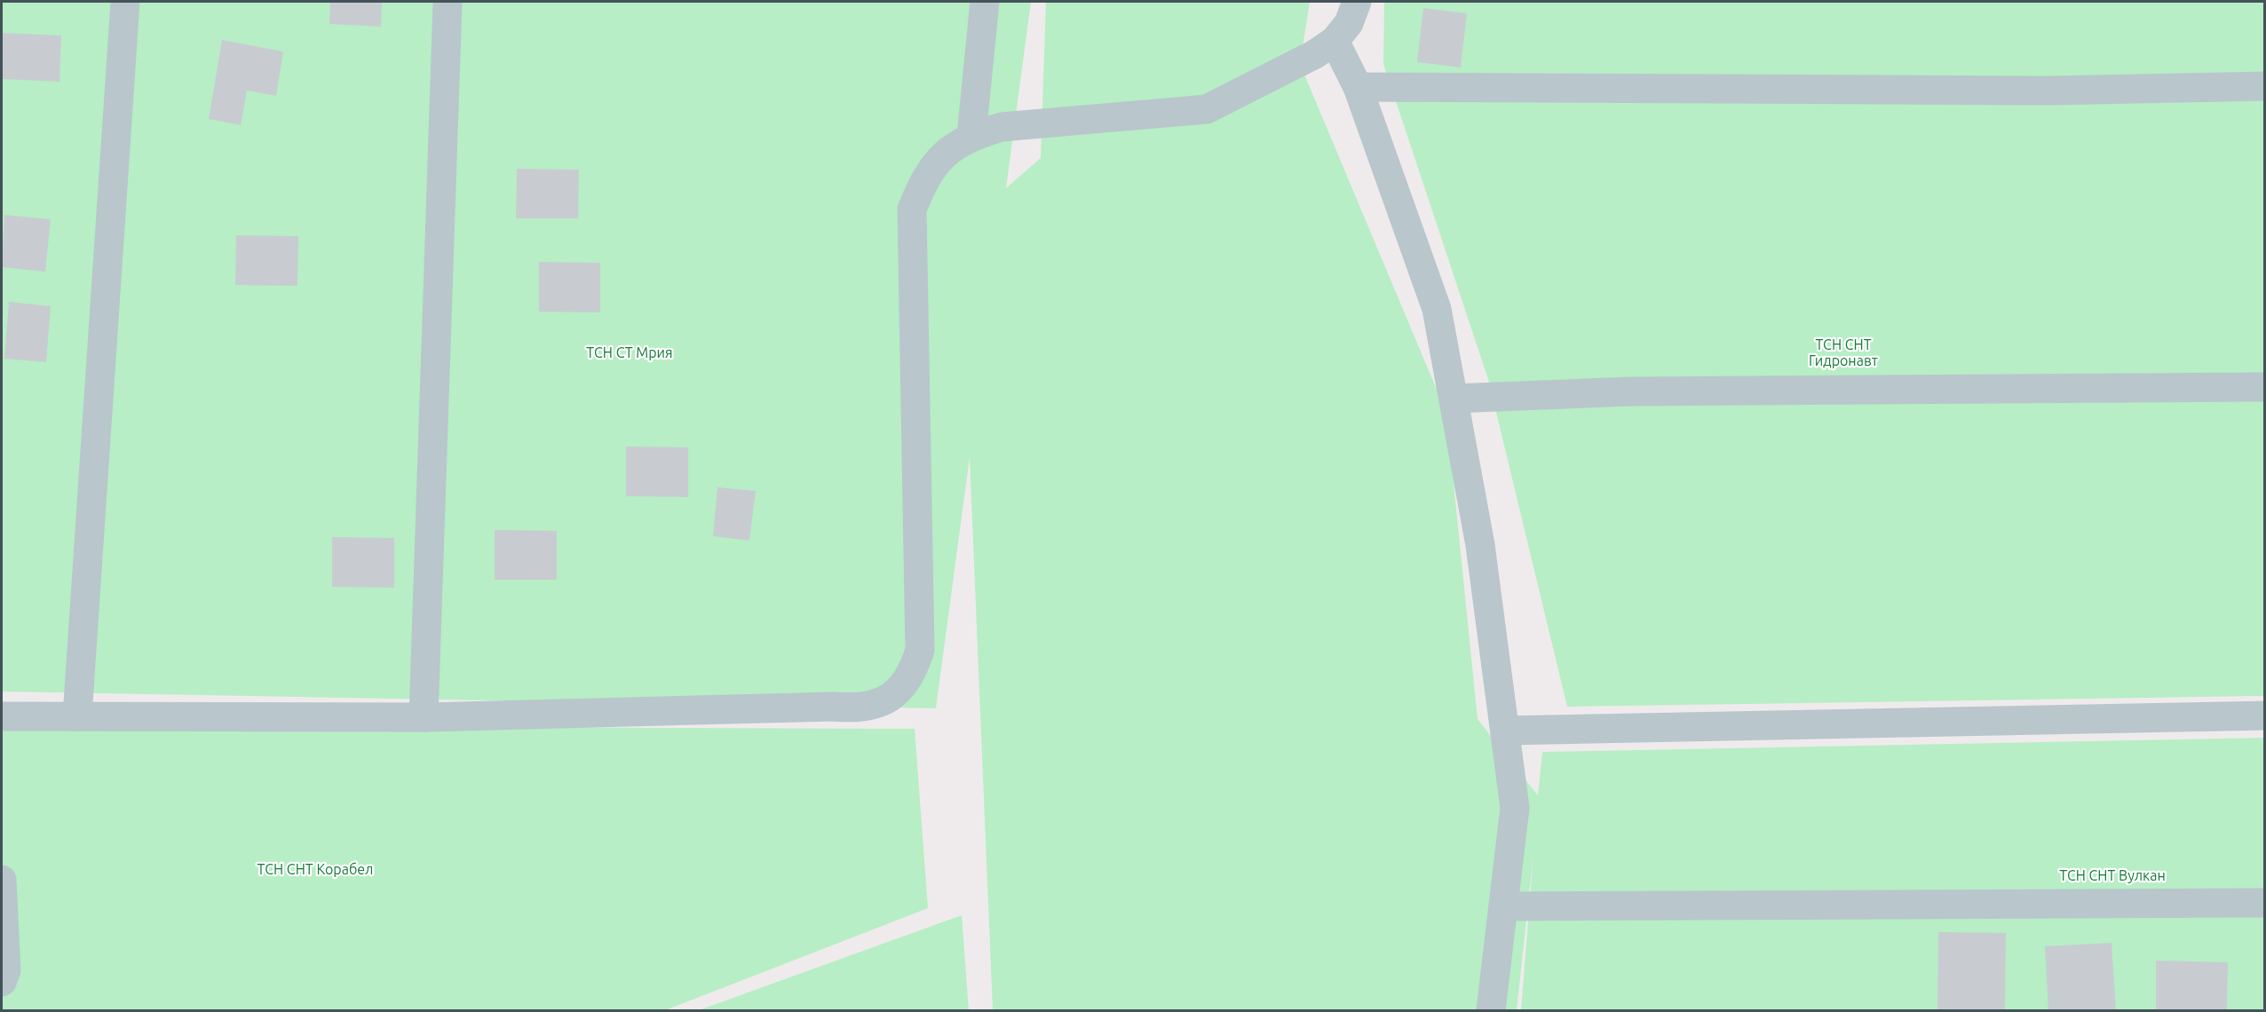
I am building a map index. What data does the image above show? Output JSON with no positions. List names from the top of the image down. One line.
{"parks":["ТСН СНТ Гидронавт","ТСН СТ Мрия","ТСН СНТ Корабел","ТСН СНТ Вулкан"]}
